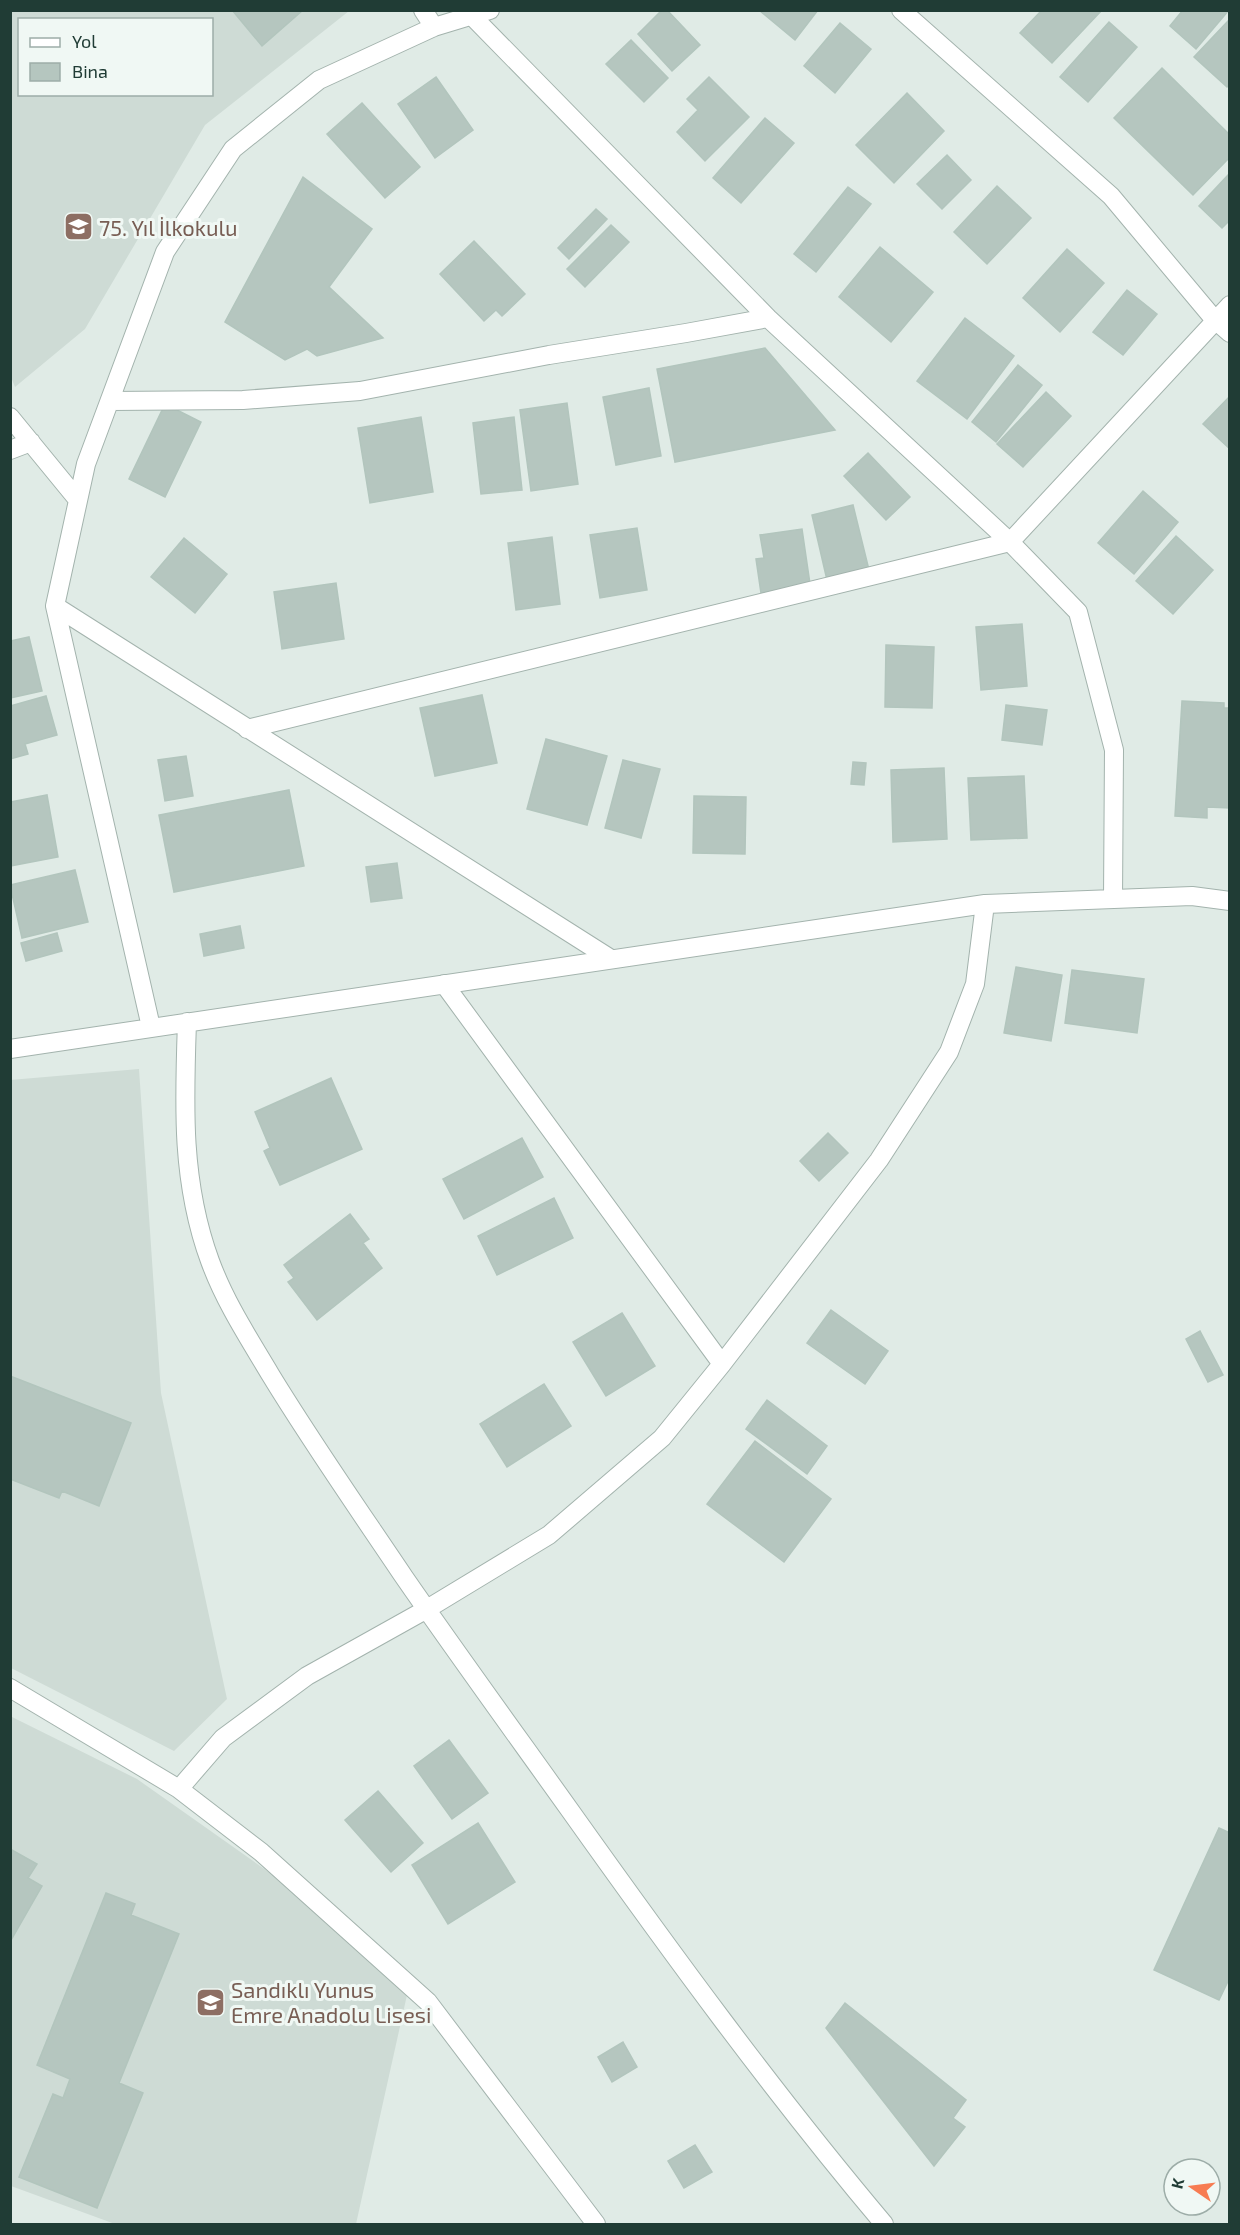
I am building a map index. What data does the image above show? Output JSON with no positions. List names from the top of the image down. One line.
{"places":{"school or university":["75. Yıl İlkokulu","Sandıklı Yunus Emre Anadolu Lisesi"]},"legend":["Yol","Bina"],"north":"left"}
